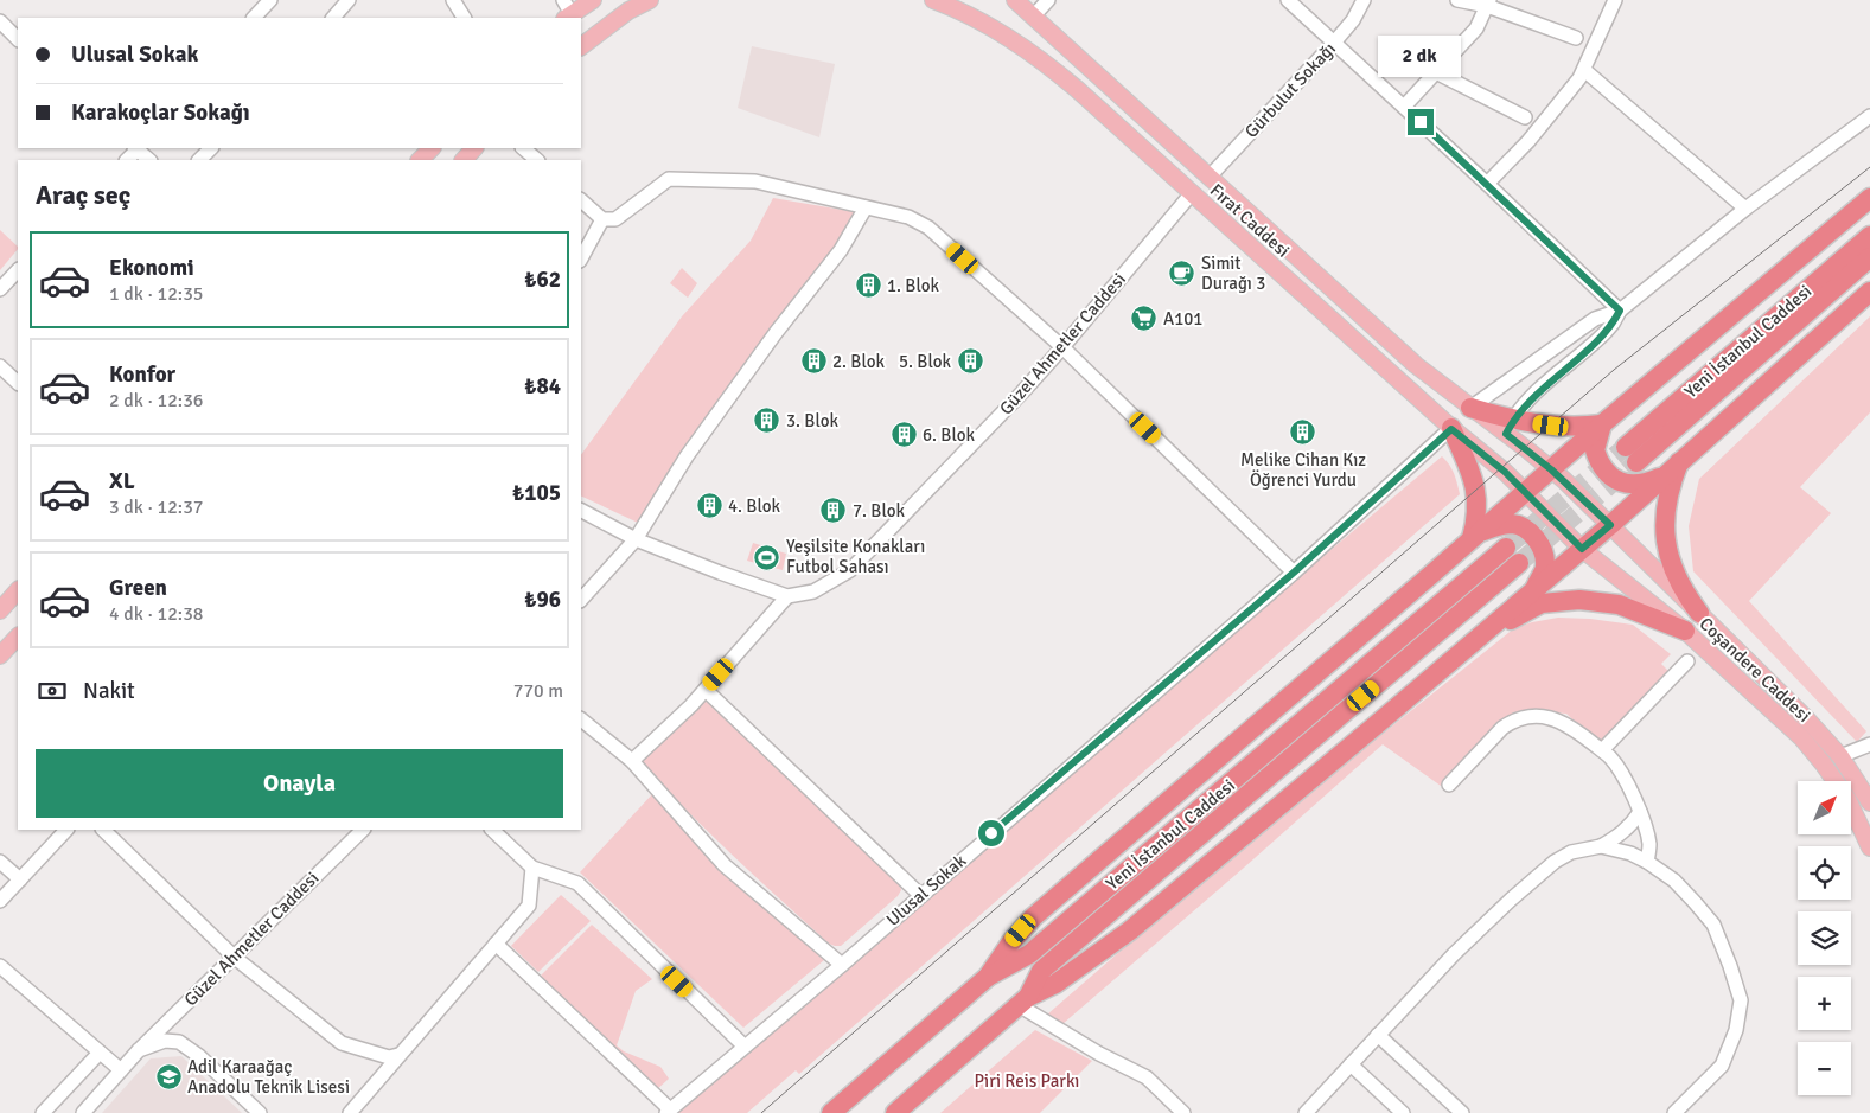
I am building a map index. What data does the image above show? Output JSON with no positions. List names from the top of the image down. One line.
{"streets":{"highway":["Yeni İstanbul Caddesi"],"main road":["Fırat Caddesi","Coşandere Caddesi"],"street":["Gürbulut Sokağı","Güzel Ahmetler Caddesi","Ulusal Sokak"]},"crossings":[["Gürbulut Sokağı","Fırat Caddesi"],["Fırat Caddesi","Güzel Ahmetler Caddesi"],["Fırat Caddesi","Coşandere Caddesi"],["Fırat Caddesi","Ulusal Sokak"]],"parks":["Piri Reis Parkı"],"places":{"cafe":["Simit Durağı 3"],"building":["1. Blok","2. Blok","5. Blok","3. Blok","Melike Cihan Kız Öğrenci Yurdu","6. Blok","4. Blok","7. Blok"],"supermarket":["A101"],"sports":["Yeşilsite Konakları Futbol Sahası"],"school or university":["Adil Karaağaç Anadolu Teknik Lisesi"]},"north":"top right","page":{"banner":["Ulusal Sokak","Karakoçlar Sokağı"],"bubble":"2 dk","heading":"Araç seç","list":[{"name":"Ekonomi","note":"1 dk · 12:35","value":"₺62"},{"name":"Konfor","note":"2 dk · 12:36","value":"₺84"},{"name":"XL","note":"3 dk · 12:37","value":"₺105"},{"name":"Green","note":"4 dk · 12:38","value":"₺96"}],"pay":["Nakit","770 m"],"buttons":"Onayla","map_buttons":["+","−"]}}
